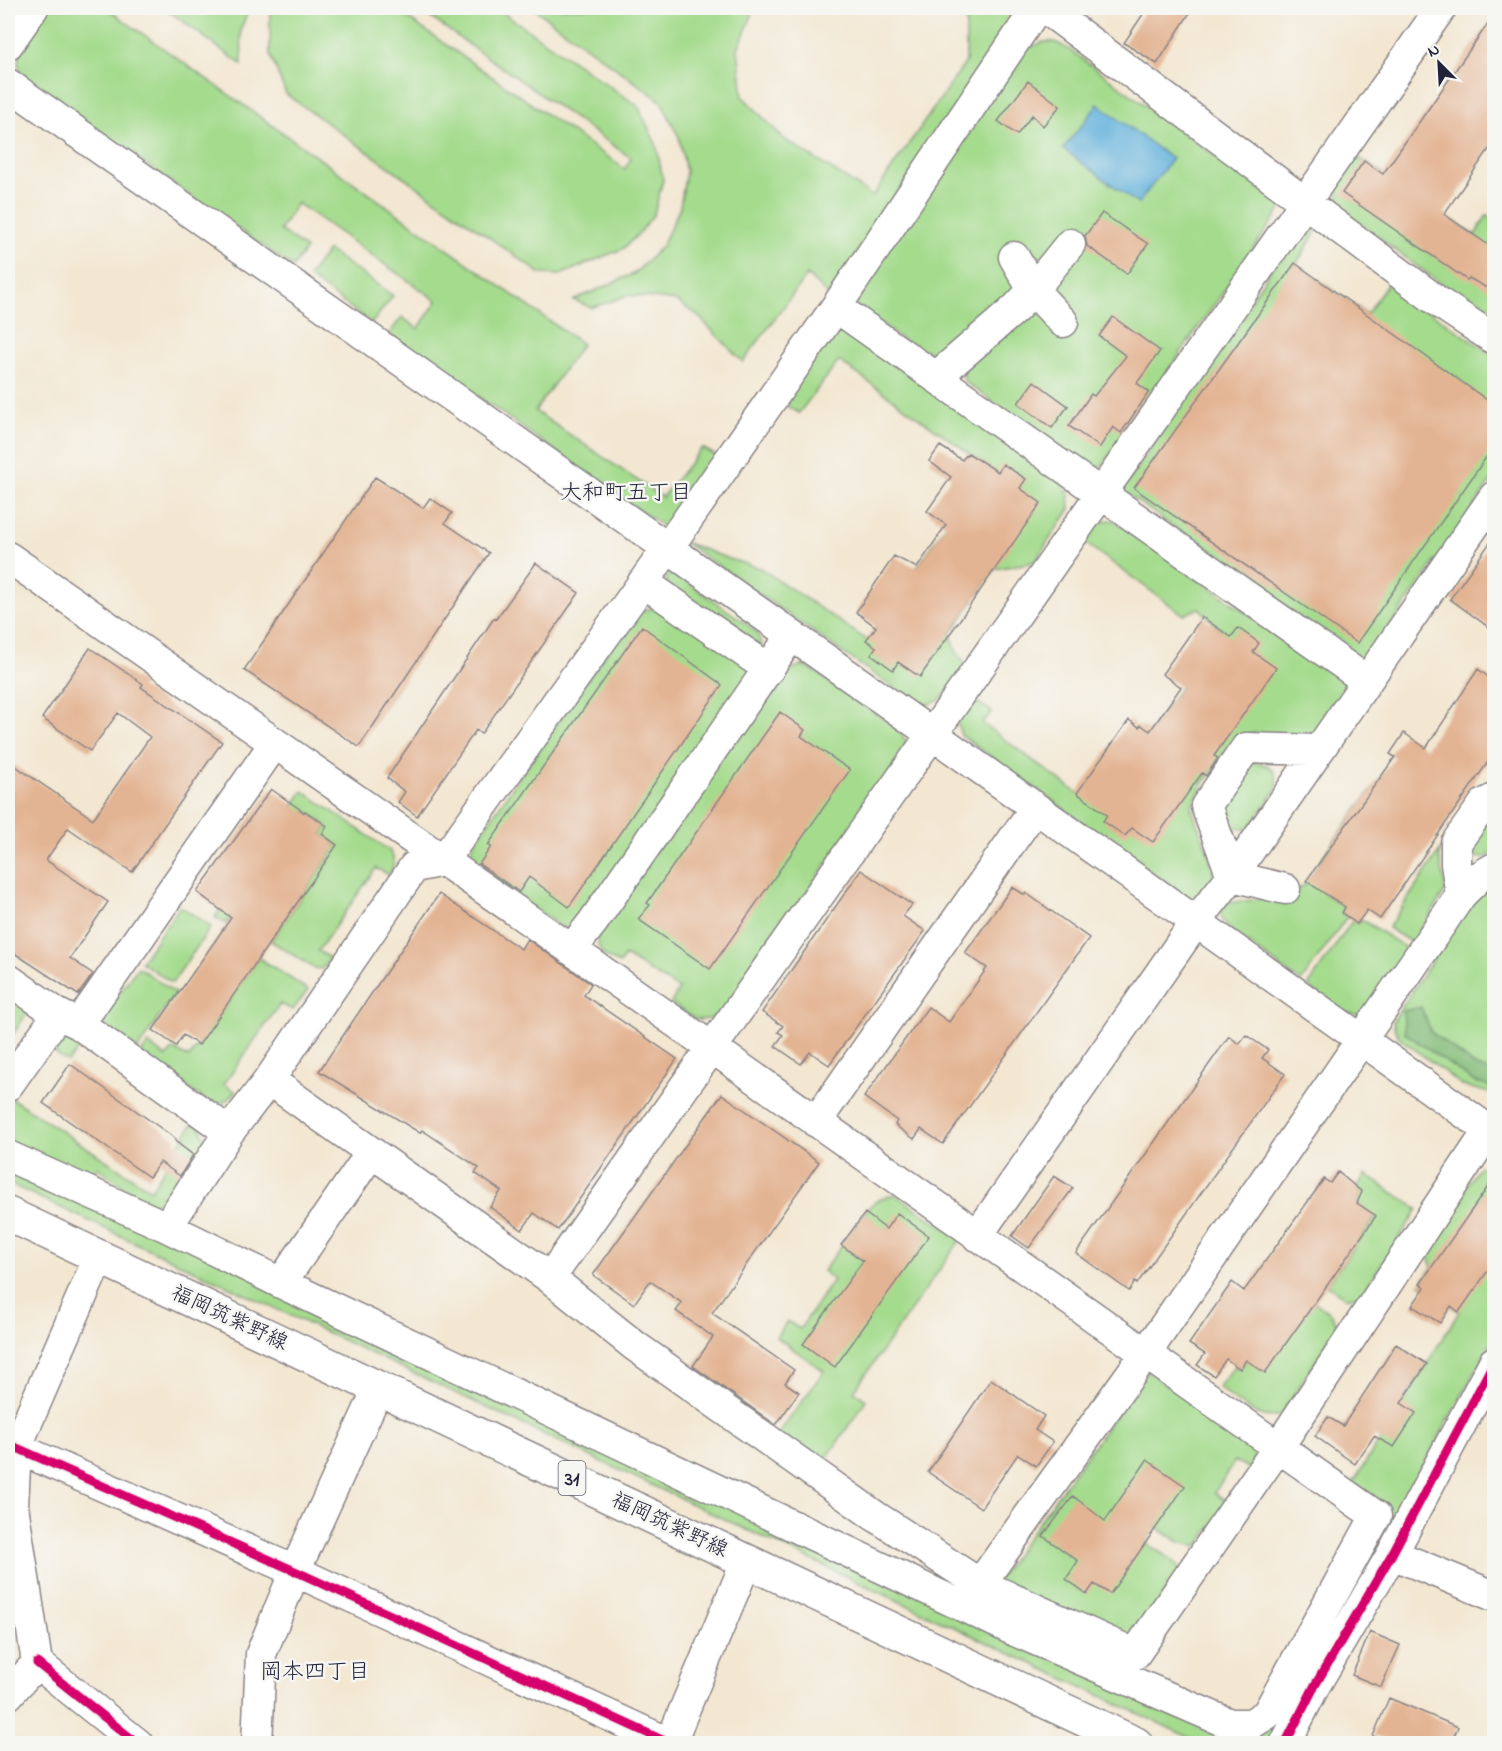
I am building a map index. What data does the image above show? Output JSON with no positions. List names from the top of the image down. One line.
{"streets":{"main road":["福岡筑紫野線","31"]},"districts":["大和町五丁目","岡本四丁目"],"north":"top left"}
